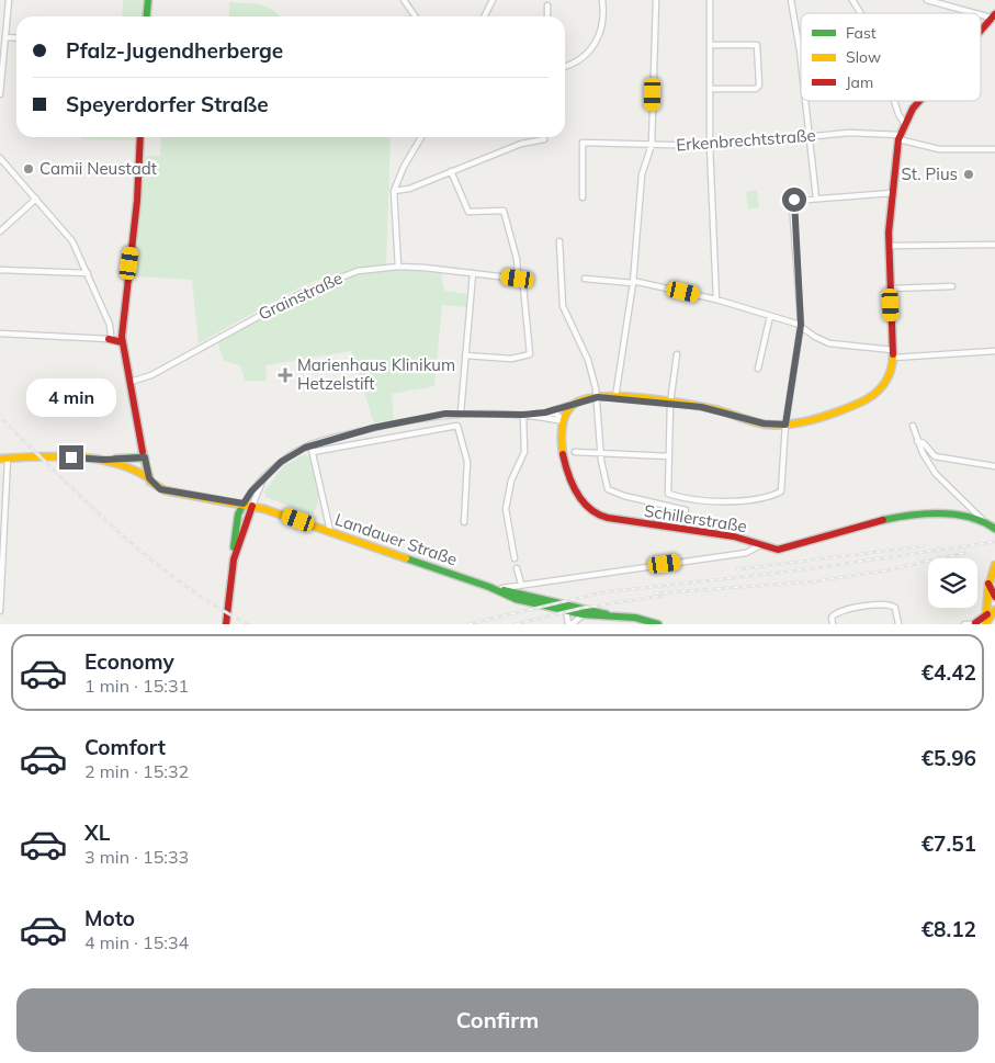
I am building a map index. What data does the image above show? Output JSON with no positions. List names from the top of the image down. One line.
{"streets":{"street":["Erkenbrechtstraße","Grainstraße","Schillerstraße","Landauer Straße"]},"places":{"other":["Camii Neustadt","St. Pius"],"health":["Marienhaus Klinikum Hetzelstift"]},"legend":["Fast","Slow","Jam"],"page":{"banner":["Pfalz-Jugendherberge","Speyerdorfer Straße"],"bubble":"4 min","list":[{"name":"Economy","note":"1 min · 15:31","value":"€4.42"},{"name":"Comfort","note":"2 min · 15:32","value":"€5.96"},{"name":"XL","note":"3 min · 15:33","value":"€7.51"},{"name":"Moto","note":"4 min · 15:34","value":"€8.12"}],"buttons":"Confirm"}}
